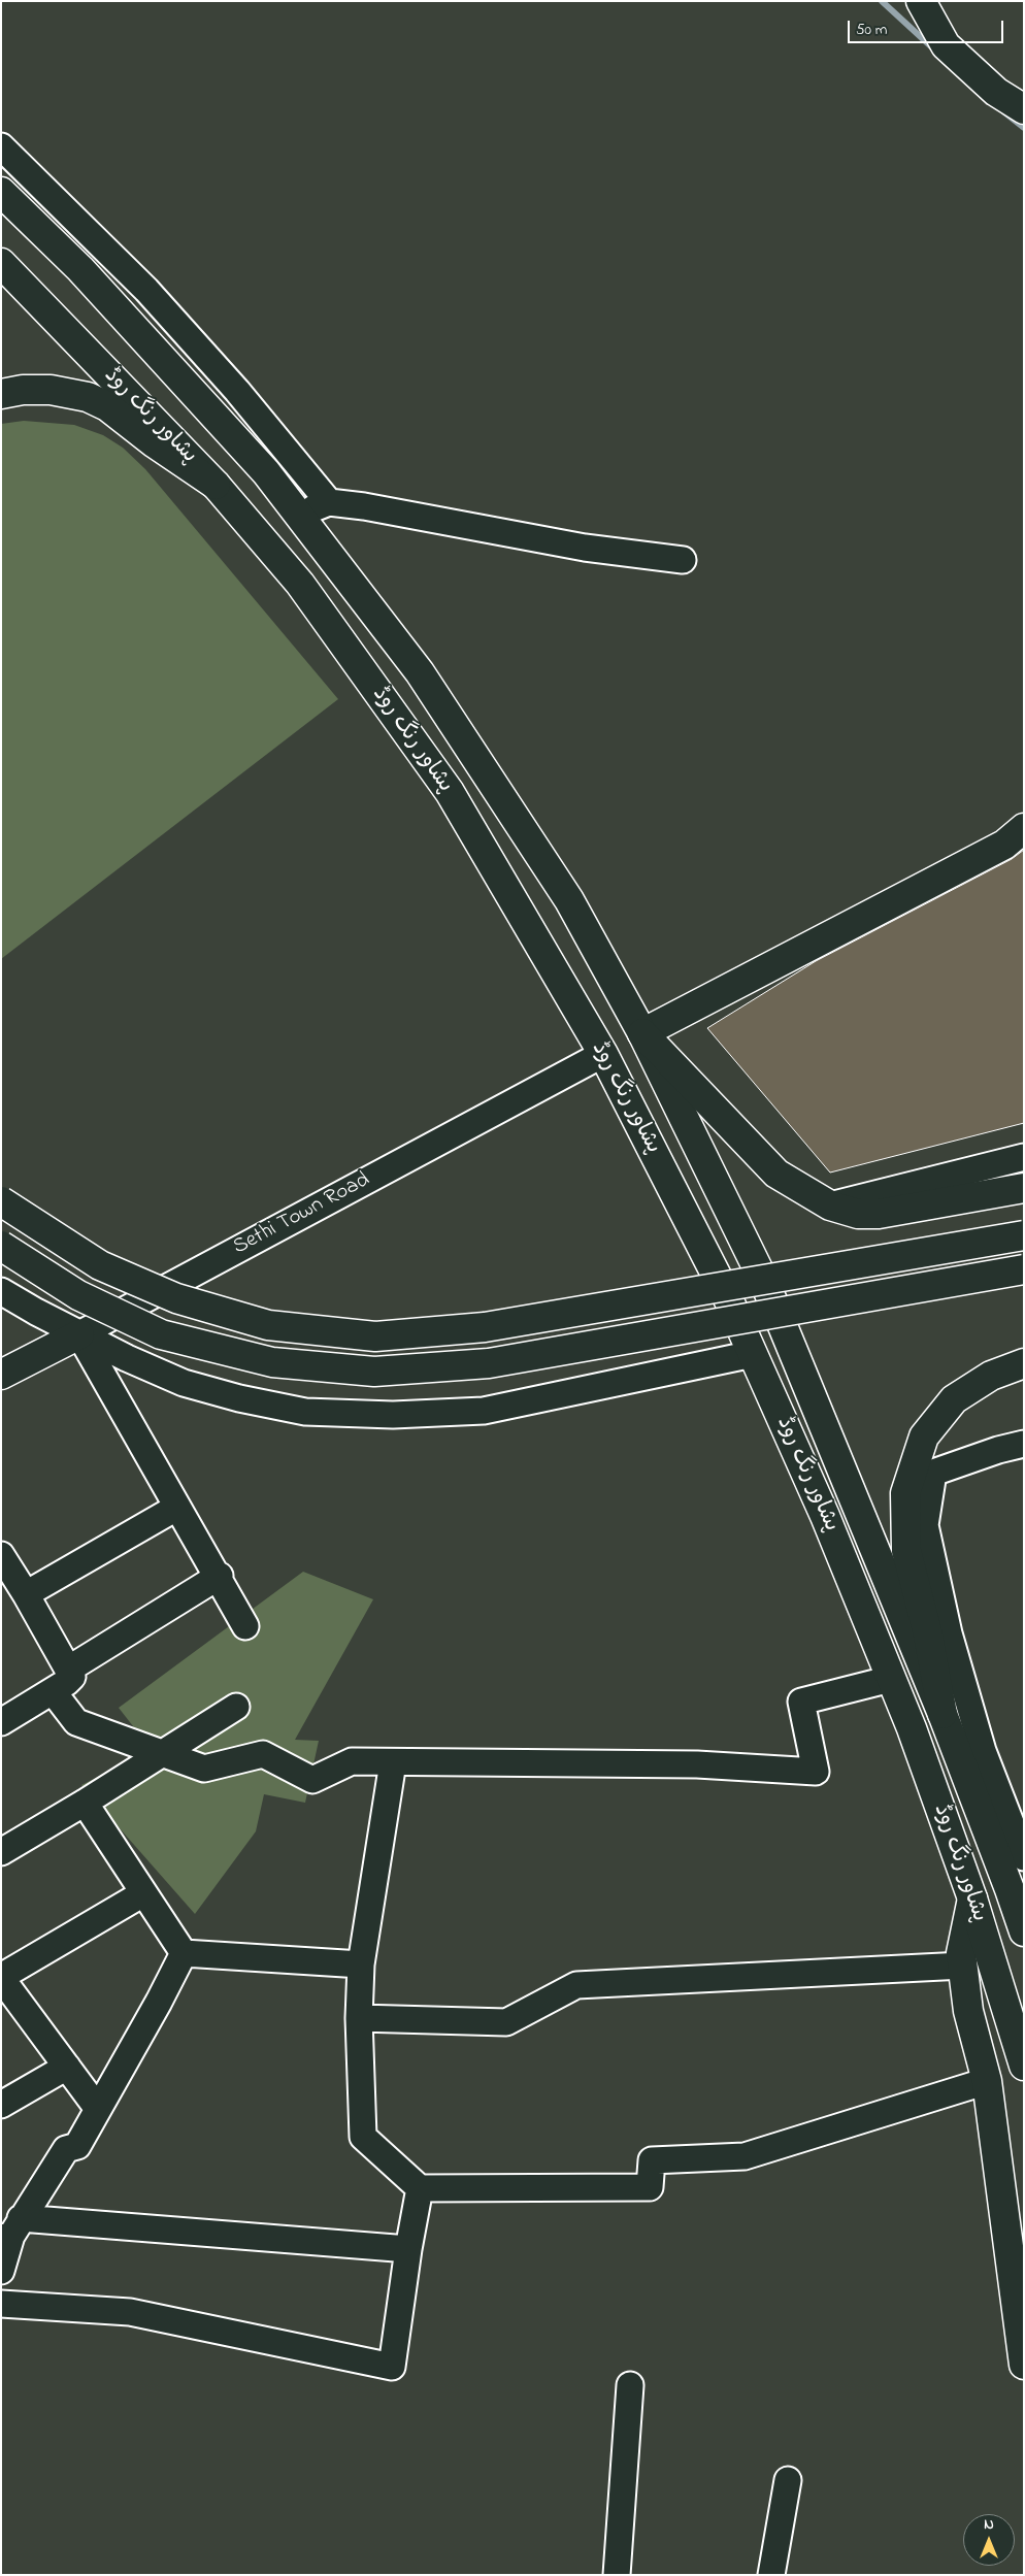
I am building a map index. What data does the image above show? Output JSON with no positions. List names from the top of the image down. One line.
{"streets":{"main road":["پشاور رنگ روڈ","Sethi Town Road"]},"crossings":[["پشاور رنگ روڈ","Sethi Town Road"]],"scale_bar":"50 m","north":"top"}
